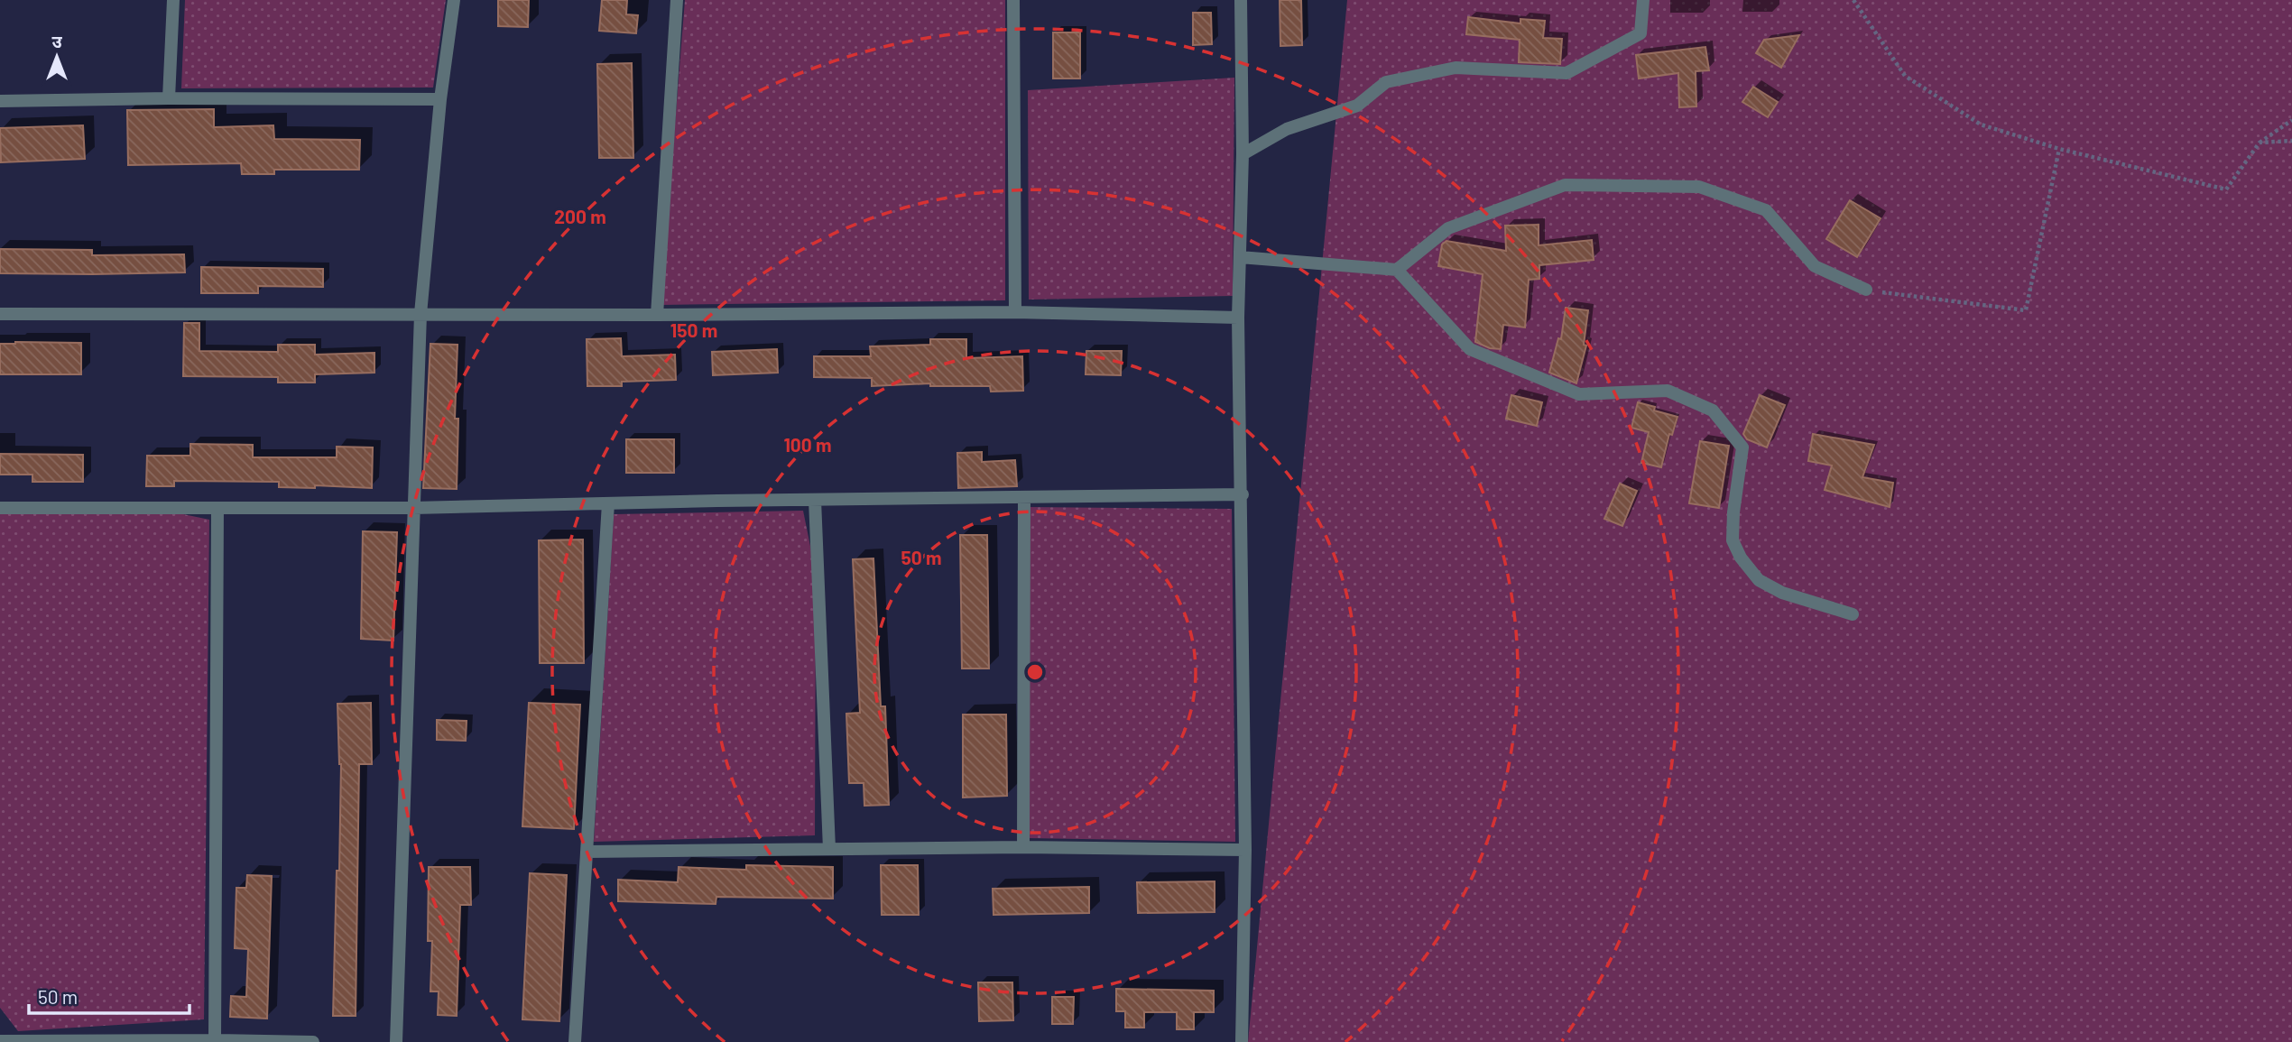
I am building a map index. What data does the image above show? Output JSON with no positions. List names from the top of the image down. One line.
{"scale_bar":"50 m","north":"top","rings":["200 m","150 m","100 m","50 m"]}
